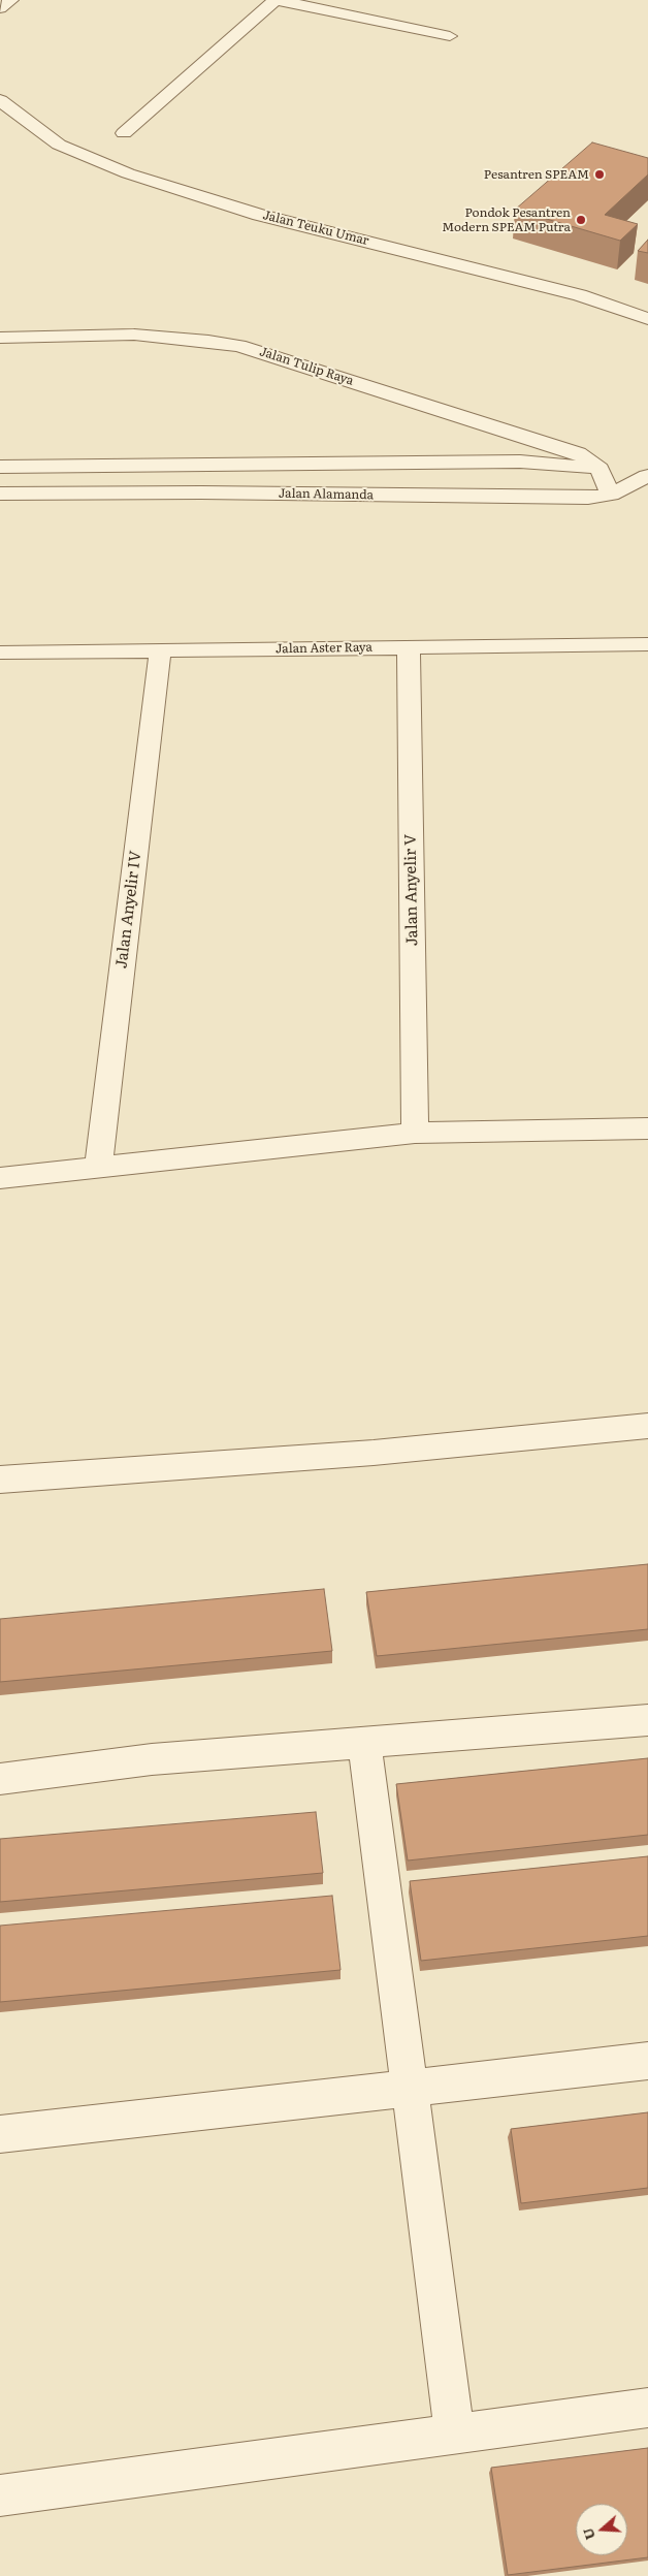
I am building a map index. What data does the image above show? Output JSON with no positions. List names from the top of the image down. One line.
{"streets":{"street":["Jalan Teuku Umar","Jalan Tulip Raya","Jalan Alamanda","Jalan Aster Raya","Jalan Anyelir V","Jalan Anyelir IV"]},"crossings":[["Jalan Tulip Raya","Jalan Alamanda"],["Jalan Aster Raya","Jalan Anyelir V"],["Jalan Aster Raya","Jalan Anyelir IV"]],"places":["Pesantren SPEAM","Pondok Pesantren Modern SPEAM Putra"],"north":"left"}
